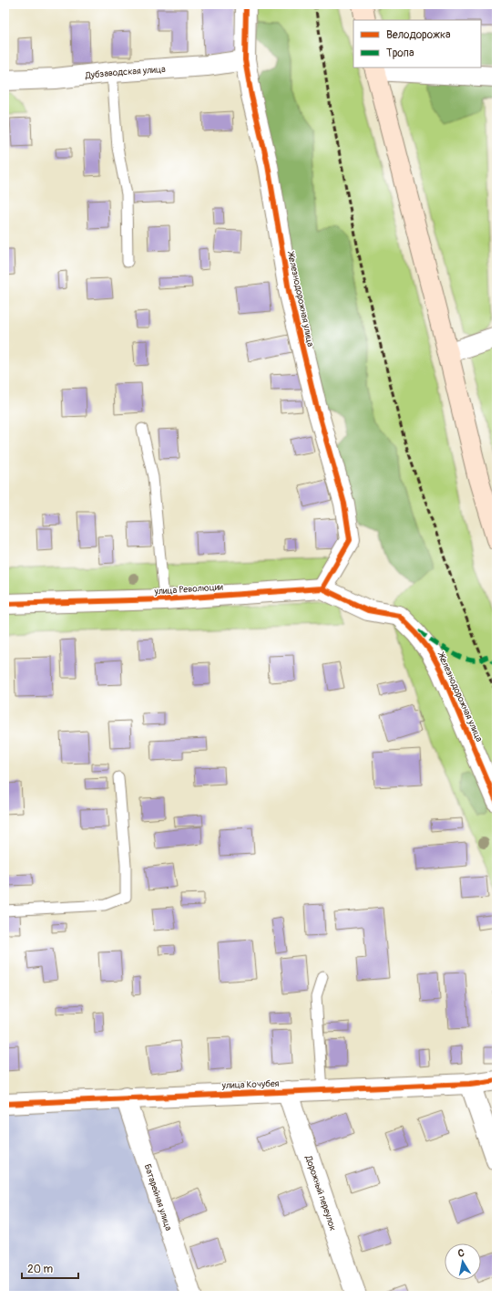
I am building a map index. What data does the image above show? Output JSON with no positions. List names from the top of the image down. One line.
{"streets":{"street":["Дубзаводская улица","Железнодорожная улица","улица Революции","улица Кочубея","Дорожный переулок","Батарейная улица"]},"crossings":[["Дубзаводская улица","Железнодорожная улица"],["Железнодорожная улица","улица Революции"],["улица Кочубея","Дорожный переулок"],["улица Кочубея","Батарейная улица"]],"legend":["Велодорожка","Тропа"],"scale_bar":"20 m","north":"top"}
